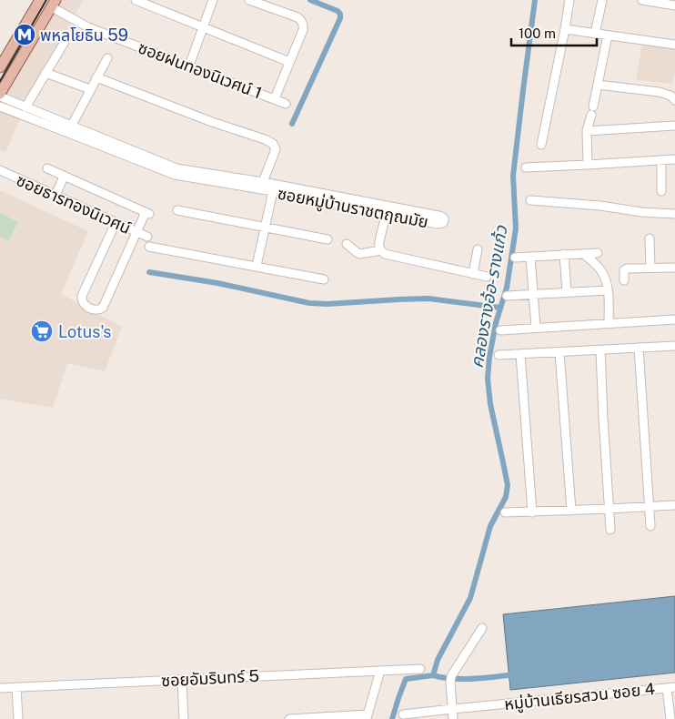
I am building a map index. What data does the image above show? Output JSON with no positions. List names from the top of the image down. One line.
{"streets":{"street":["ซอยฝนทองนิเวศน์ 1","ซอยธารทองนิเวศน์","ซอยหมู่บ้านราชตฤณมัย","ซอยอัมรินทร์ 5","หมู่บ้านเธียรสวน ซอย 4"]},"water":["คลองรางอ้อ-รางแก้ว"],"places":{"metro station":["พหลโยธิน 59"],"supermarket":["Lotus's"]},"scale_bar":"100 m"}
